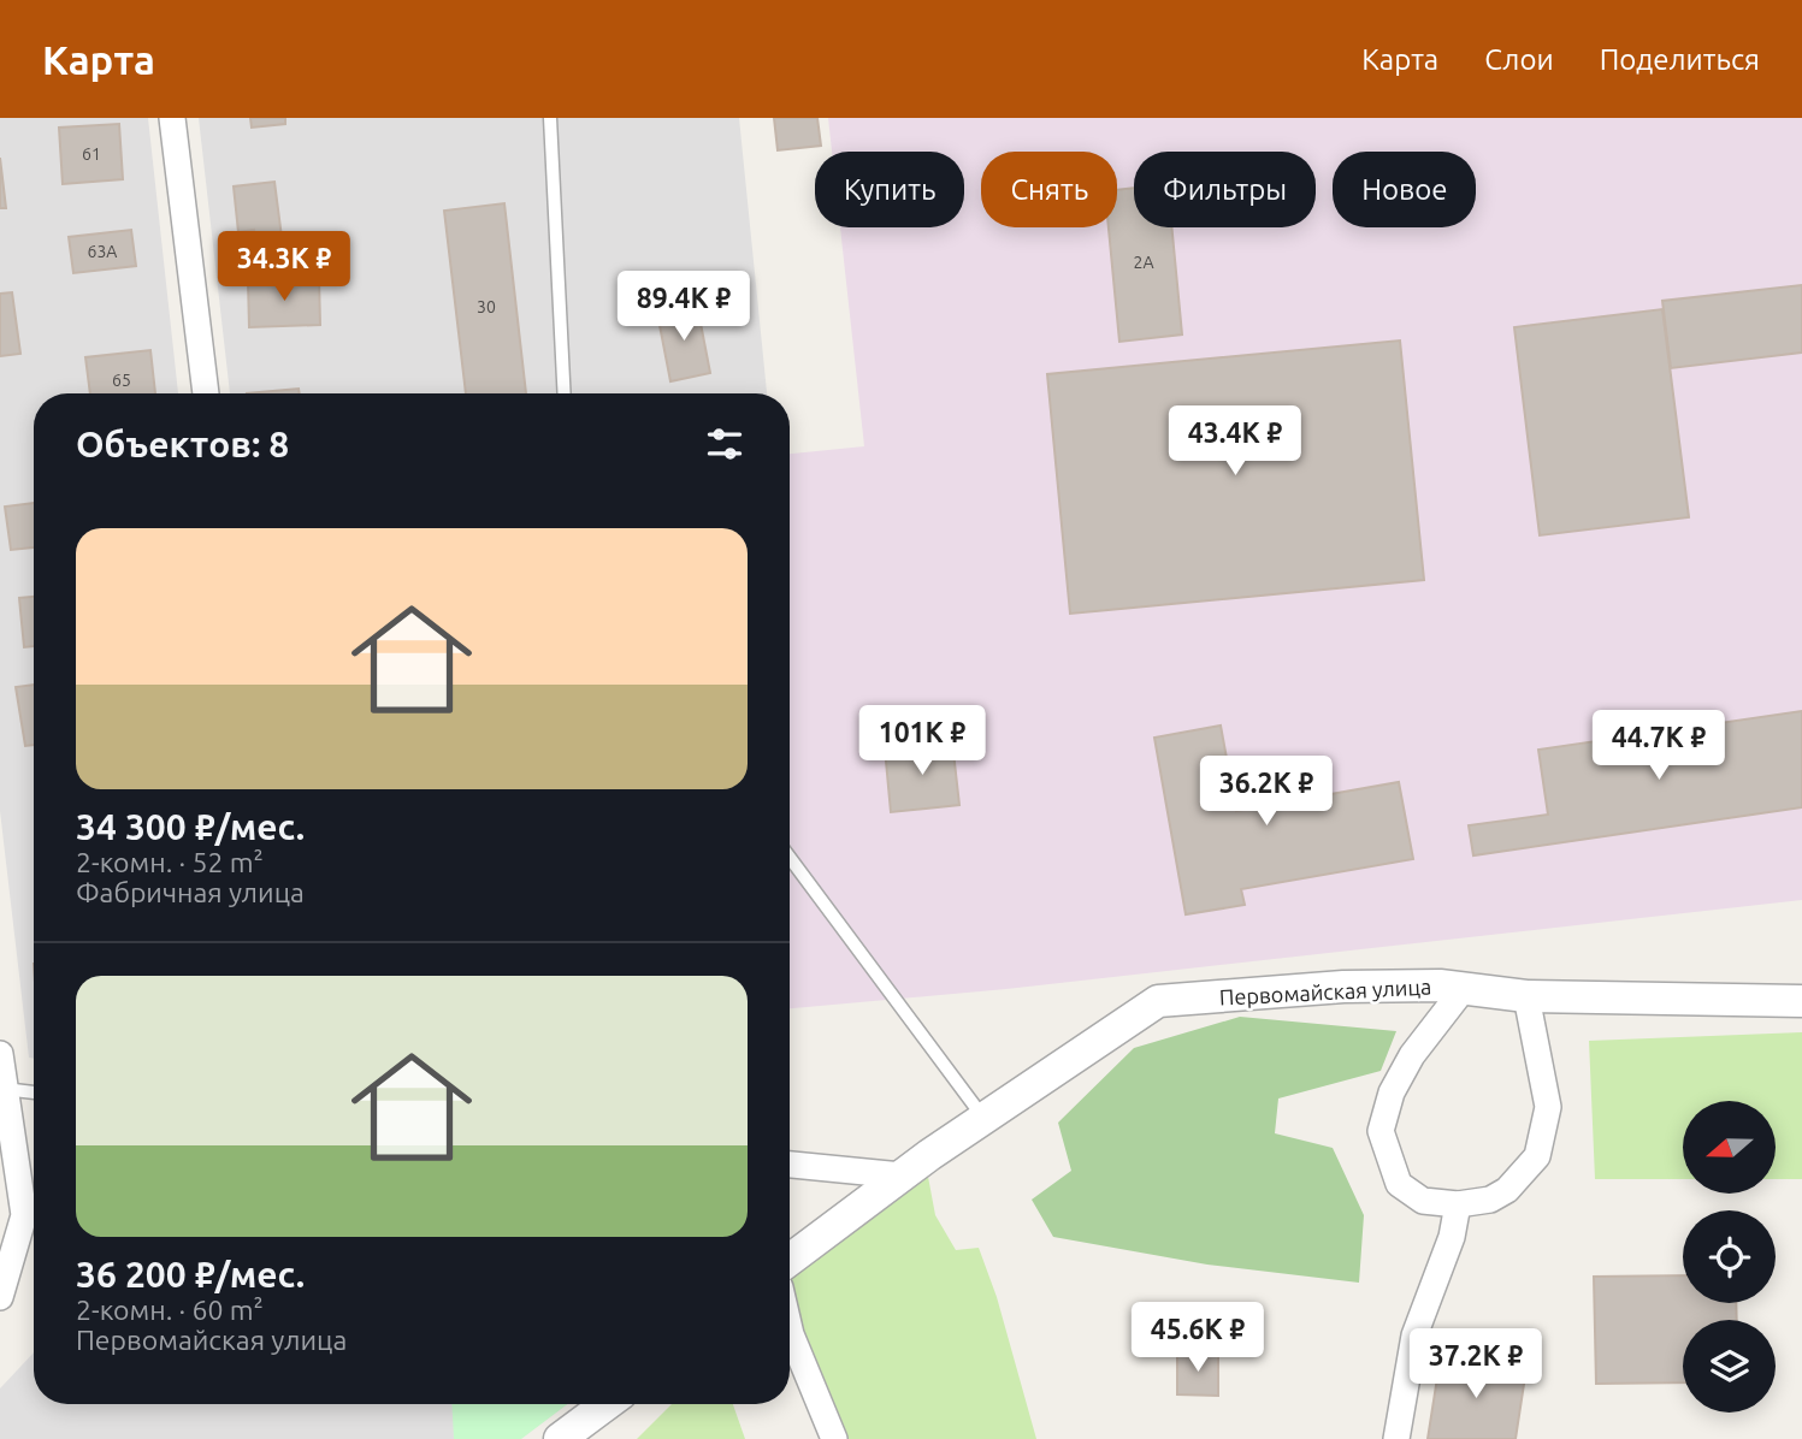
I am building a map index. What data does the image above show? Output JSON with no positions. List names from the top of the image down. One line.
{"streets":{"street":["Первомайская улица"]},"house_numbers":["61","63А","2А","30","65"],"north":"left","page":{"header":"Карта","nav":["Карта","Слои","Поделиться"],"chip":["Купить","Снять","Фильтры","Новое"],"price":["34.3K ₽","89.4K ₽","43.4K ₽","101K ₽","44.7K ₽","36.2K ₽","45.6K ₽","37.2K ₽"],"heading":"Объектов: 8","list":[{"name":"34 300 ₽/мес.","note":"2-комн. · 52 m² · Фабричная улица"},{"name":"36 200 ₽/мес.","note":"2-комн. · 60 m² · Первомайская улица"}]}}
